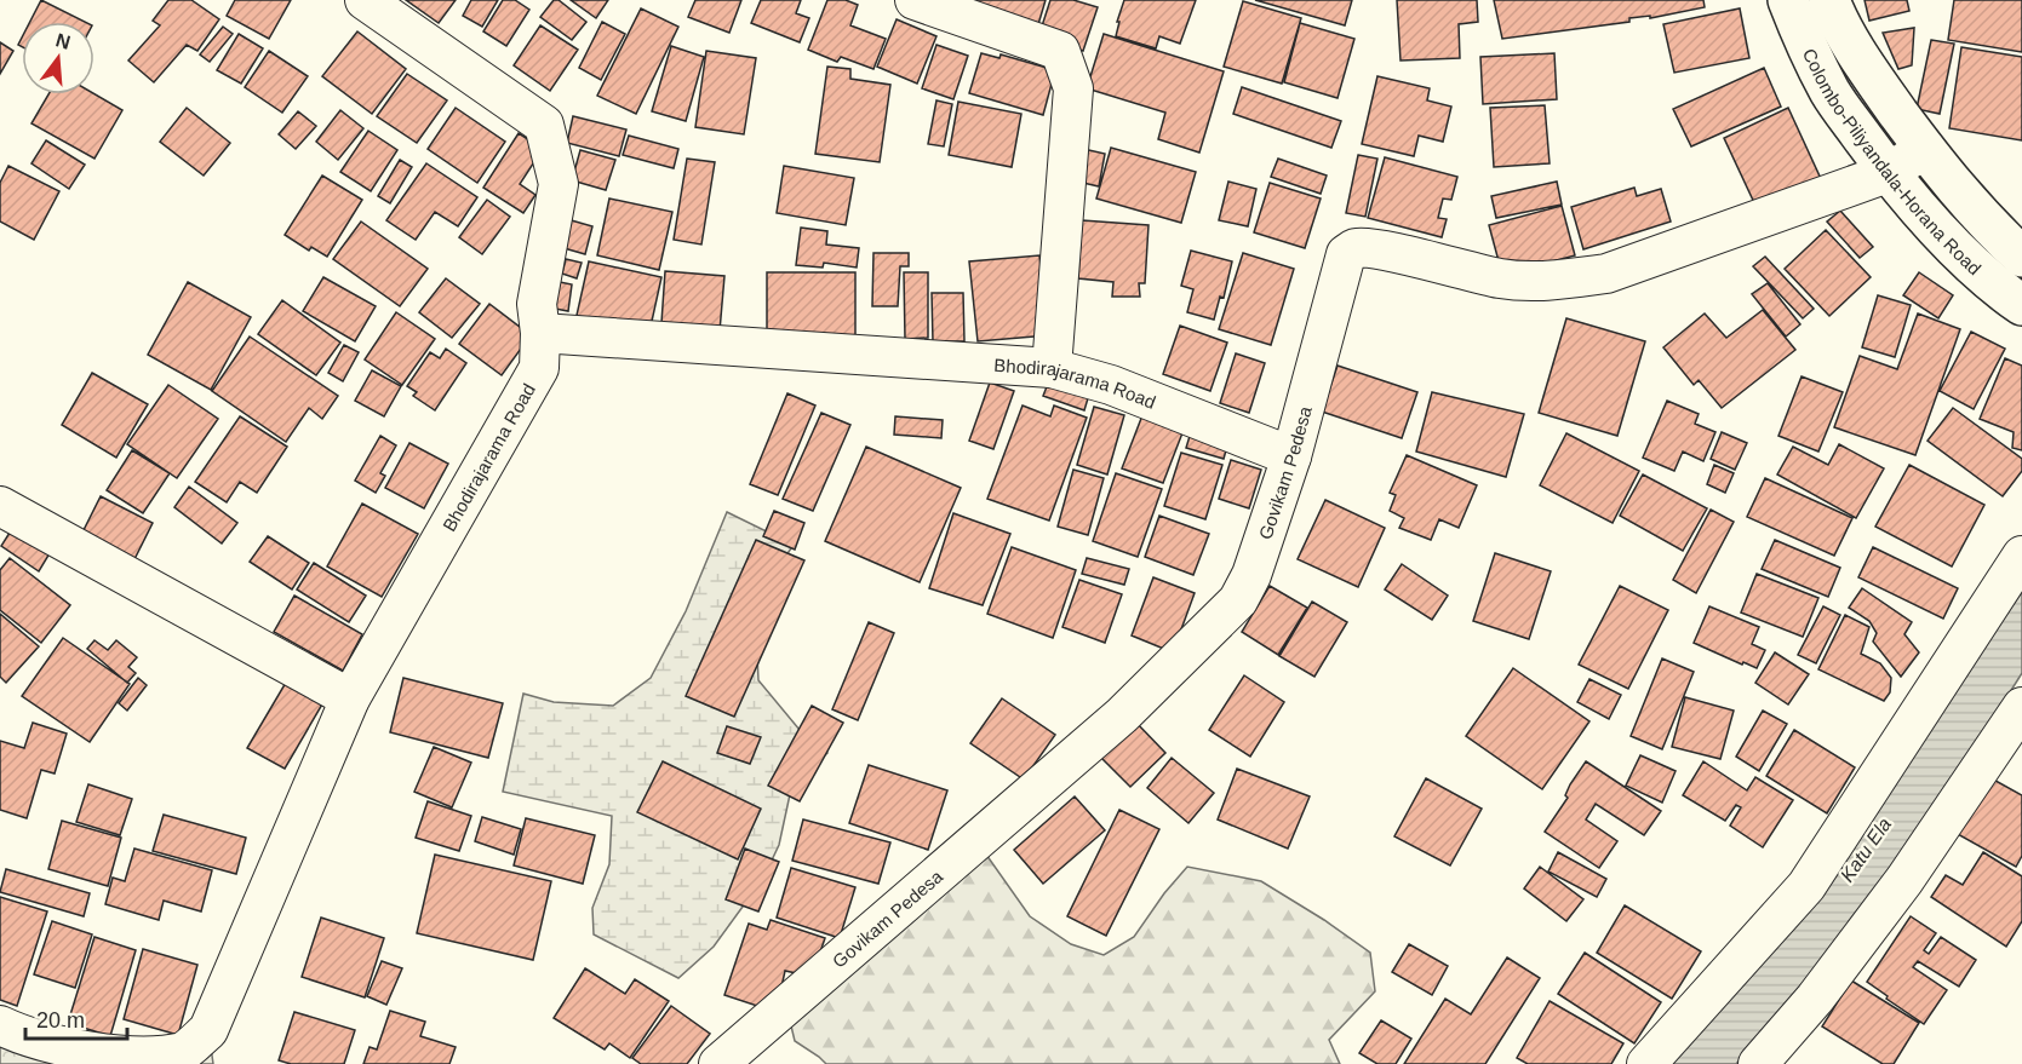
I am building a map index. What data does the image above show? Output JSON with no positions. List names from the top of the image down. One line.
{"streets":{"main road":["Colombo-Piliyandala-Horana Road"],"street":["Bhodirajarama Road","Govikam Pedesa"]},"crossings":[["Colombo-Piliyandala-Horana Road","Govikam Pedesa"],["Bhodirajarama Road","Govikam Pedesa"]],"water":["Katu Ela"],"scale_bar":"20 m","north":"top"}
